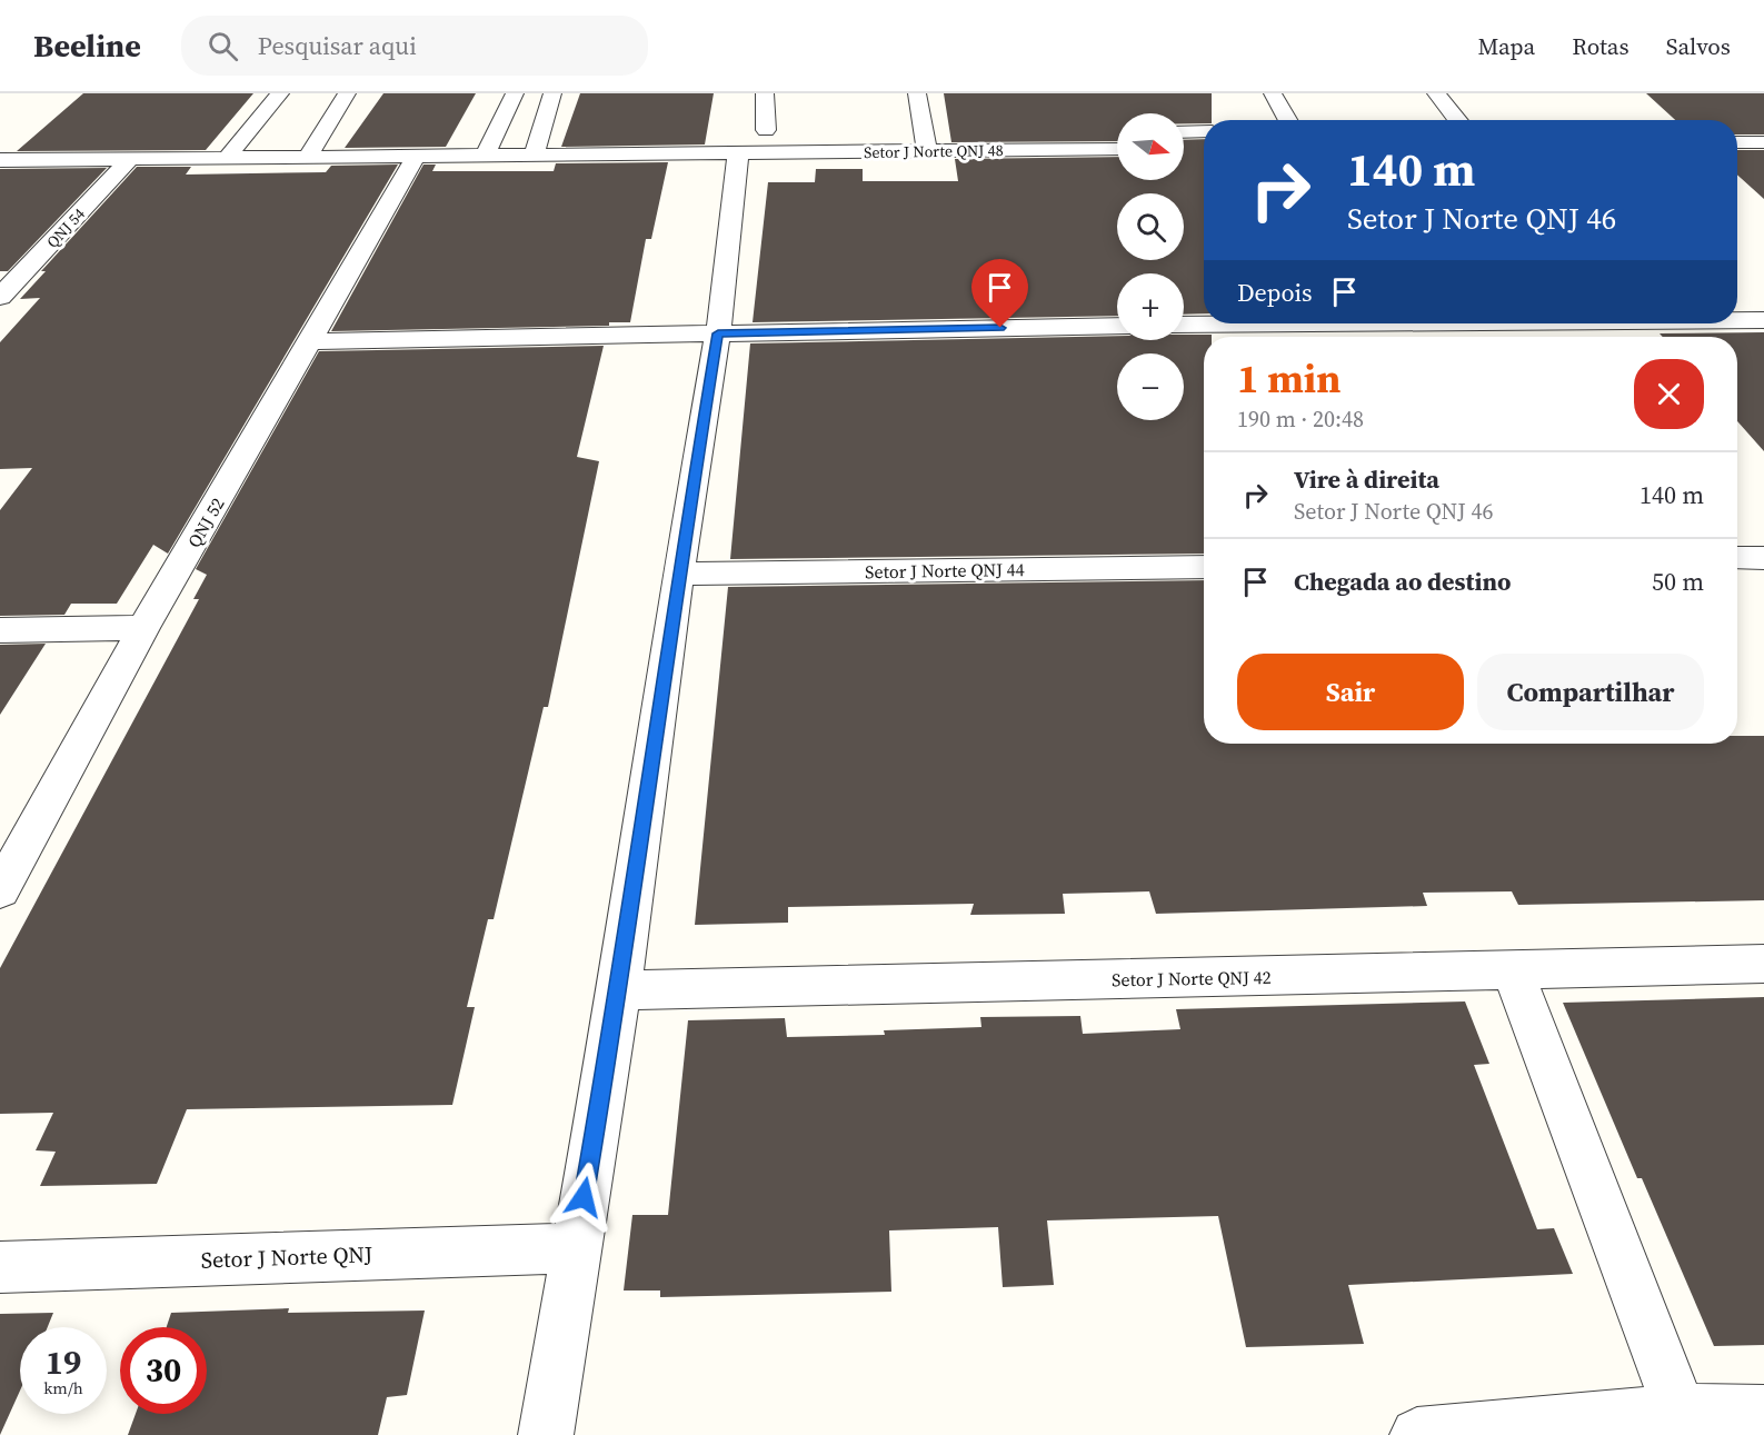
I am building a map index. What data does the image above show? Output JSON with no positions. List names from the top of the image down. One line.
{"streets":{"street":["Setor J Norte QNJ 48","QNJ 54","QNJ 52","Setor J Norte QNJ 44","Setor J Norte QNJ 42","Setor J Norte QNJ"]},"crossings":[["Setor J Norte QNJ 48","QNJ 54"],["Setor J Norte QNJ 48","QNJ 52"]],"north":"right","page":{"header":"Beeline","search":"Pesquisar aqui","nav":["Mapa","Rotas","Salvos"],"map_buttons":["+","−"],"turn":["140 m","Setor J Norte QNJ 46"],"then":"Depois","heading":["1 min","190 m · 20:48"],"list":[{"name":"Vire à direita","note":"Setor J Norte QNJ 46","value":"140 m"},{"name":"Chegada ao destino","value":"50 m"}],"buttons":["Sair","Compartilhar"],"speed":"19 km/h","limit":"30"}}
